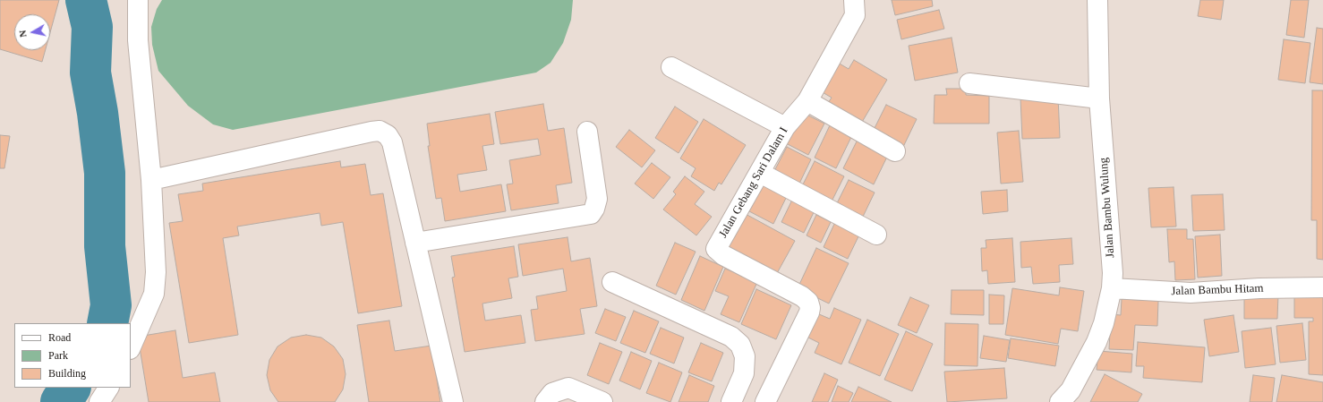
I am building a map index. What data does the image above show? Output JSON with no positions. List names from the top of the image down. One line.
{"streets":{"street":["Jalan Gebang Sari Dalam I","Jalan Bambu Wulung","Jalan Bambu Hitam"]},"crossings":[["Jalan Bambu Wulung","Jalan Bambu Hitam"]],"legend":["Road","Park","Building"],"north":"left"}
